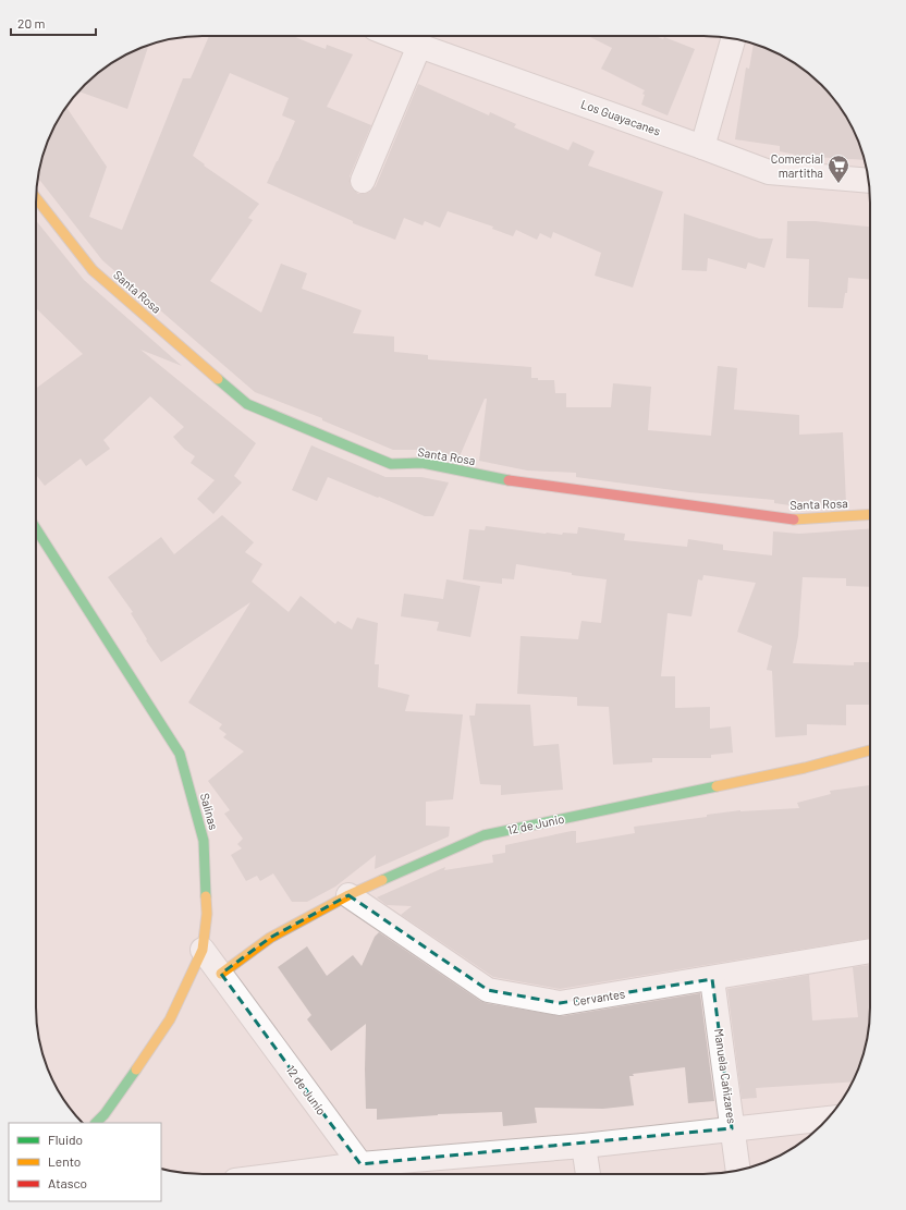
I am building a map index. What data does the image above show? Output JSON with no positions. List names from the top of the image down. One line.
{"streets":{"street":["Los Guayacanes","Santa Rosa","Salinas","12 de Junio","Cervantes","Manuela Cañizares"]},"crossings":[["Salinas","12 de Junio"],["12 de Junio","Cervantes"],["Cervantes","Manuela Cañizares"]],"places":{"supermarket":["Comercial martitha"]},"legend":["Fluido","Lento","Atasco"],"scale_bar":"20 m"}
